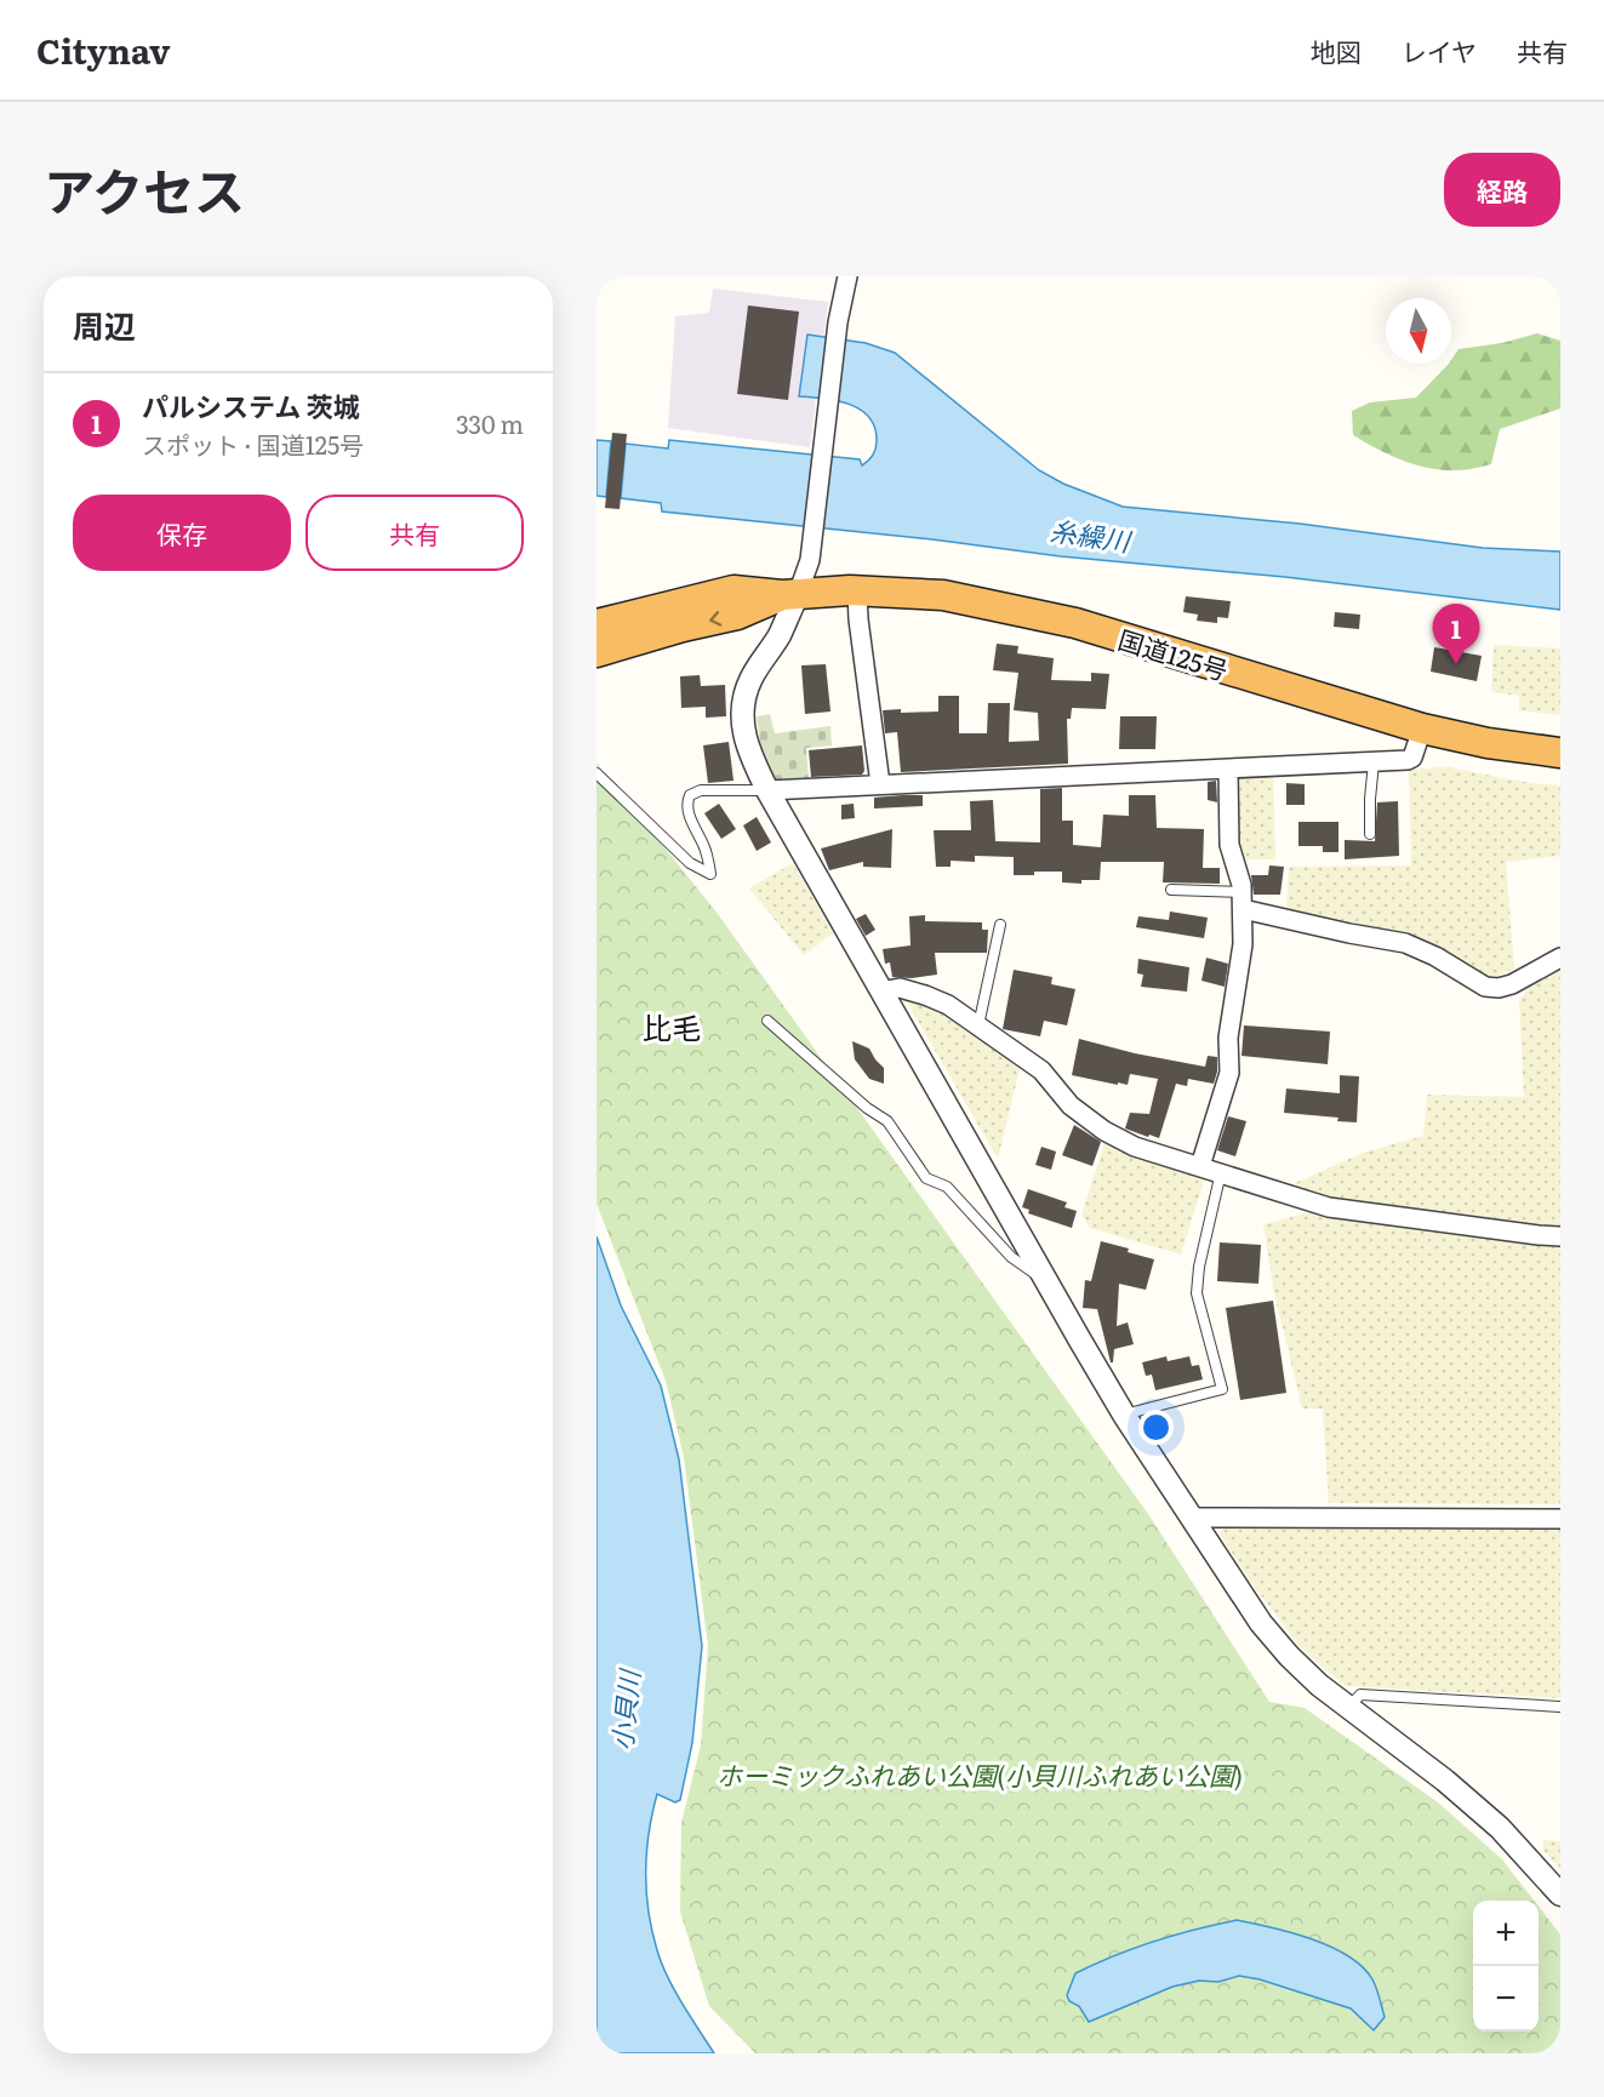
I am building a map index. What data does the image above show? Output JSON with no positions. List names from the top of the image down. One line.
{"streets":{"highway":["国道125号"]},"districts":["比毛"],"water":["糸繰川","小貝川"],"parks":["ホーミックふれあい公園(小貝川ふれあい公園)"],"north":"bottom","page":{"header":"Citynav","nav":["地図","レイヤ","共有"],"title":"アクセス","buttons":["経路",["保存","共有"]],"heading":"周辺","list":[{"mark":"1","name":"パルシステム 茨城","note":"スポット · 国道125号","value":"330 m"}],"pins":"1","map_buttons":["+","−"]}}
